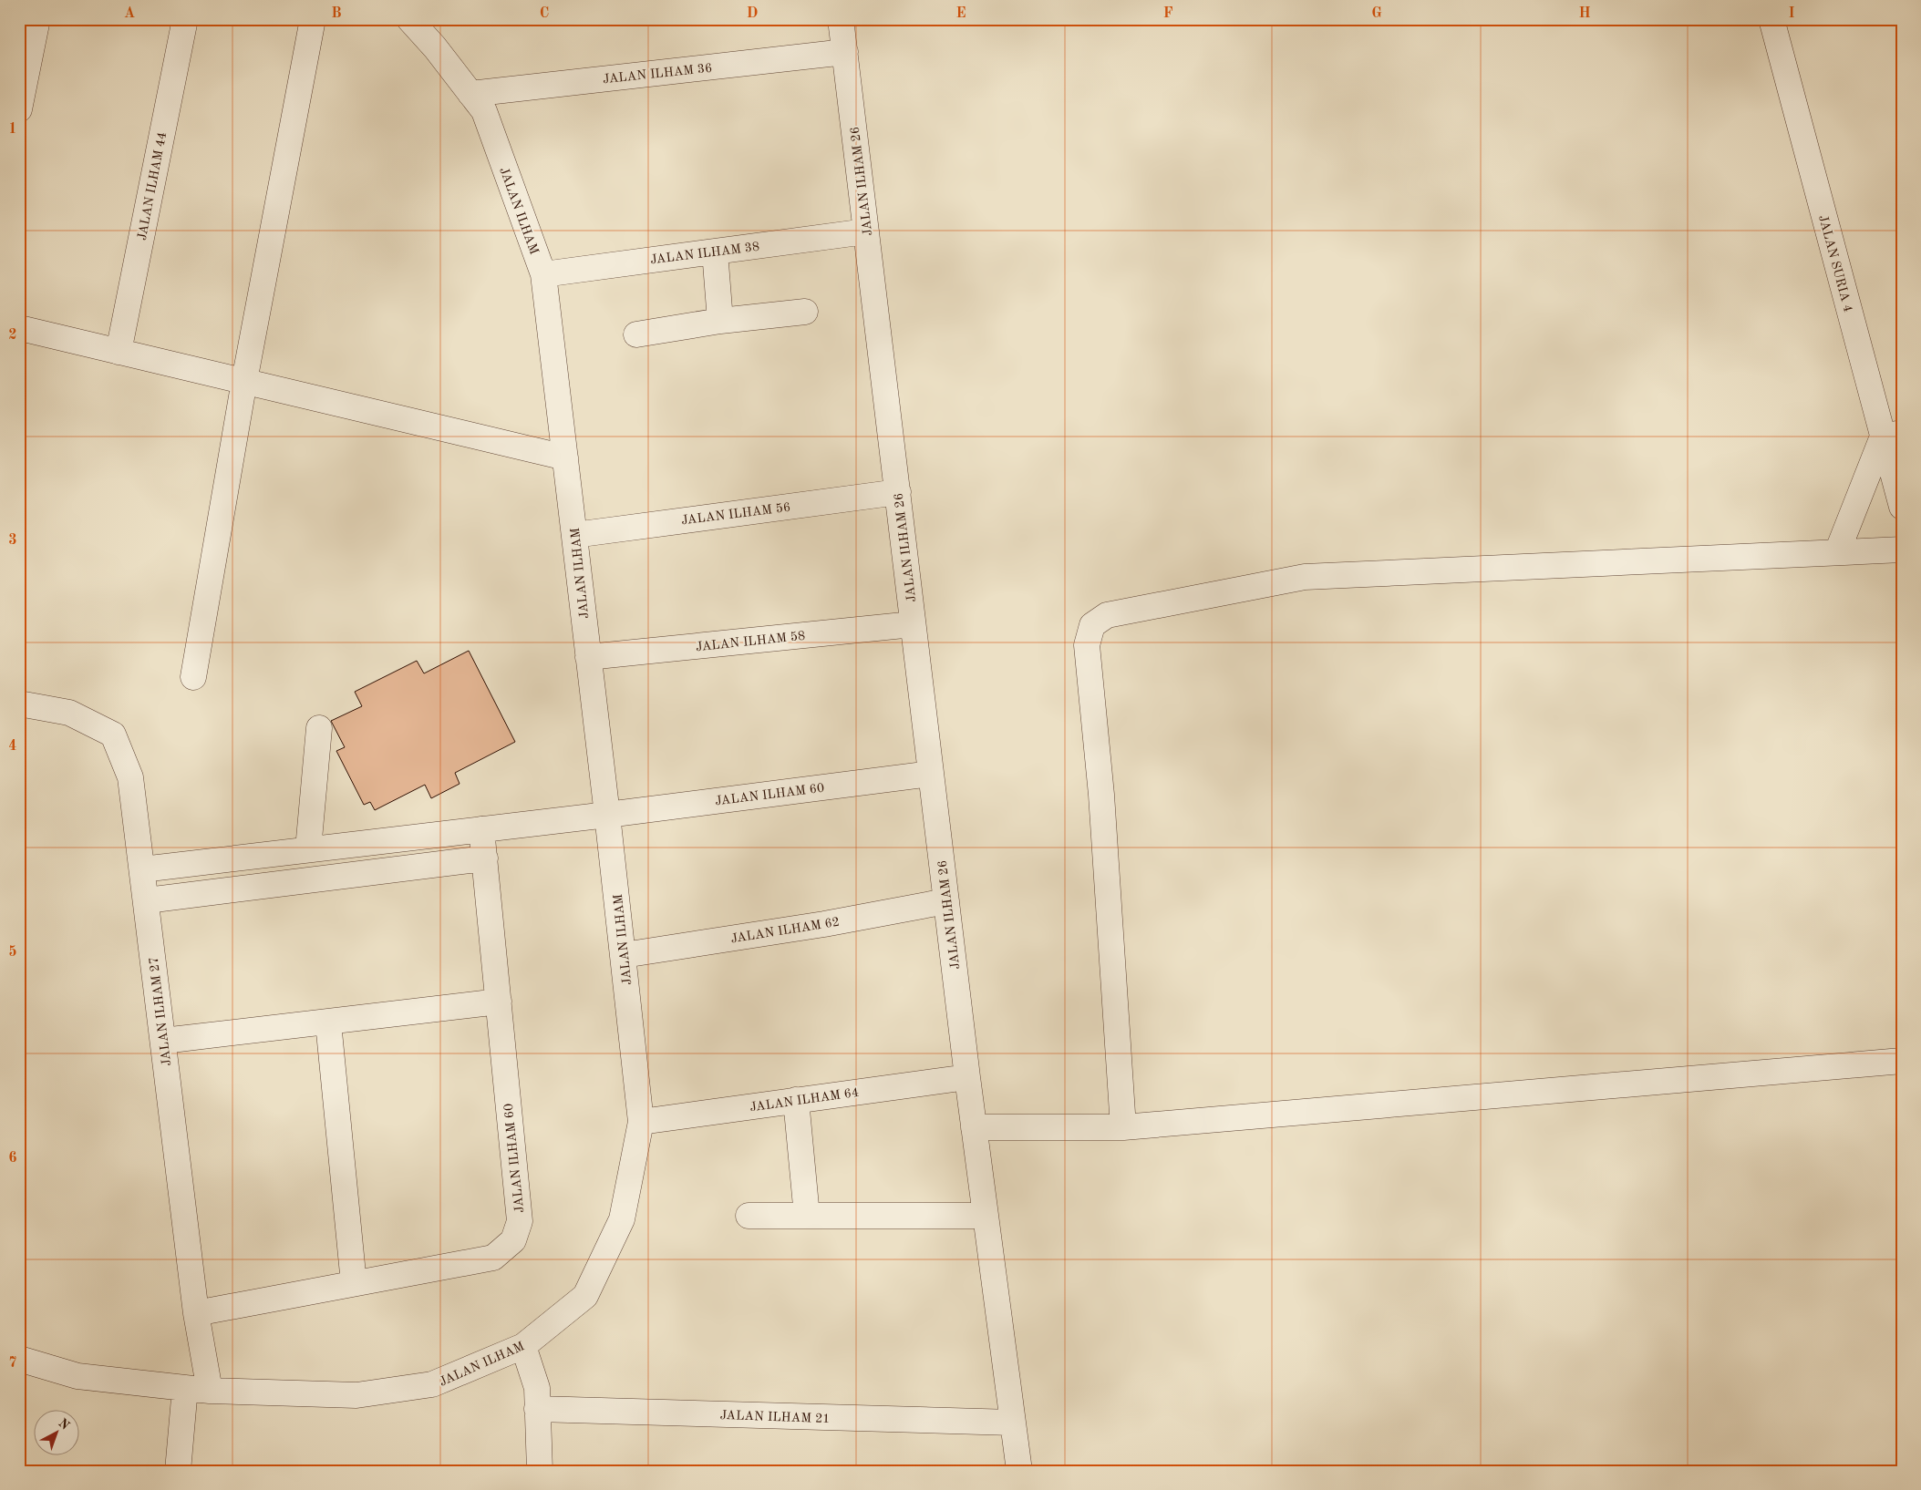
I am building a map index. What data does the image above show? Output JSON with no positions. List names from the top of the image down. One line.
{"streets":{"street":["JALAN ILHAM 36","JALAN ILHAM 26","JALAN ILHAM 44","JALAN ILHAM","JALAN ILHAM 38","JALAN SURIA 4","JALAN ILHAM 56","JALAN ILHAM 58","JALAN ILHAM 60","JALAN ILHAM 62","JALAN ILHAM 27","JALAN ILHAM 64","JALAN ILHAM 21"]},"crossings":[["JALAN ILHAM 36","JALAN ILHAM 26"],["JALAN ILHAM 36","JALAN ILHAM"],["JALAN ILHAM 26","JALAN ILHAM 38"],["JALAN ILHAM 26","JALAN ILHAM 56"],["JALAN ILHAM 26","JALAN ILHAM 58"],["JALAN ILHAM 26","JALAN ILHAM 60"],["JALAN ILHAM 26","JALAN ILHAM 62"],["JALAN ILHAM 26","JALAN ILHAM 64"],["JALAN ILHAM 26","JALAN ILHAM 21"],["JALAN ILHAM","JALAN ILHAM 38"],["JALAN ILHAM","JALAN ILHAM 56"],["JALAN ILHAM","JALAN ILHAM 58"],["JALAN ILHAM","JALAN ILHAM 60"],["JALAN ILHAM","JALAN ILHAM 62"],["JALAN ILHAM","JALAN ILHAM 27"],["JALAN ILHAM","JALAN ILHAM 64"],["JALAN ILHAM 60","JALAN ILHAM 27"]],"north":"top right","grid":{"columns":["A","B","C","D","E","F","G","H","I"],"rows":["1","2","3","4","5","6","7"]}}
